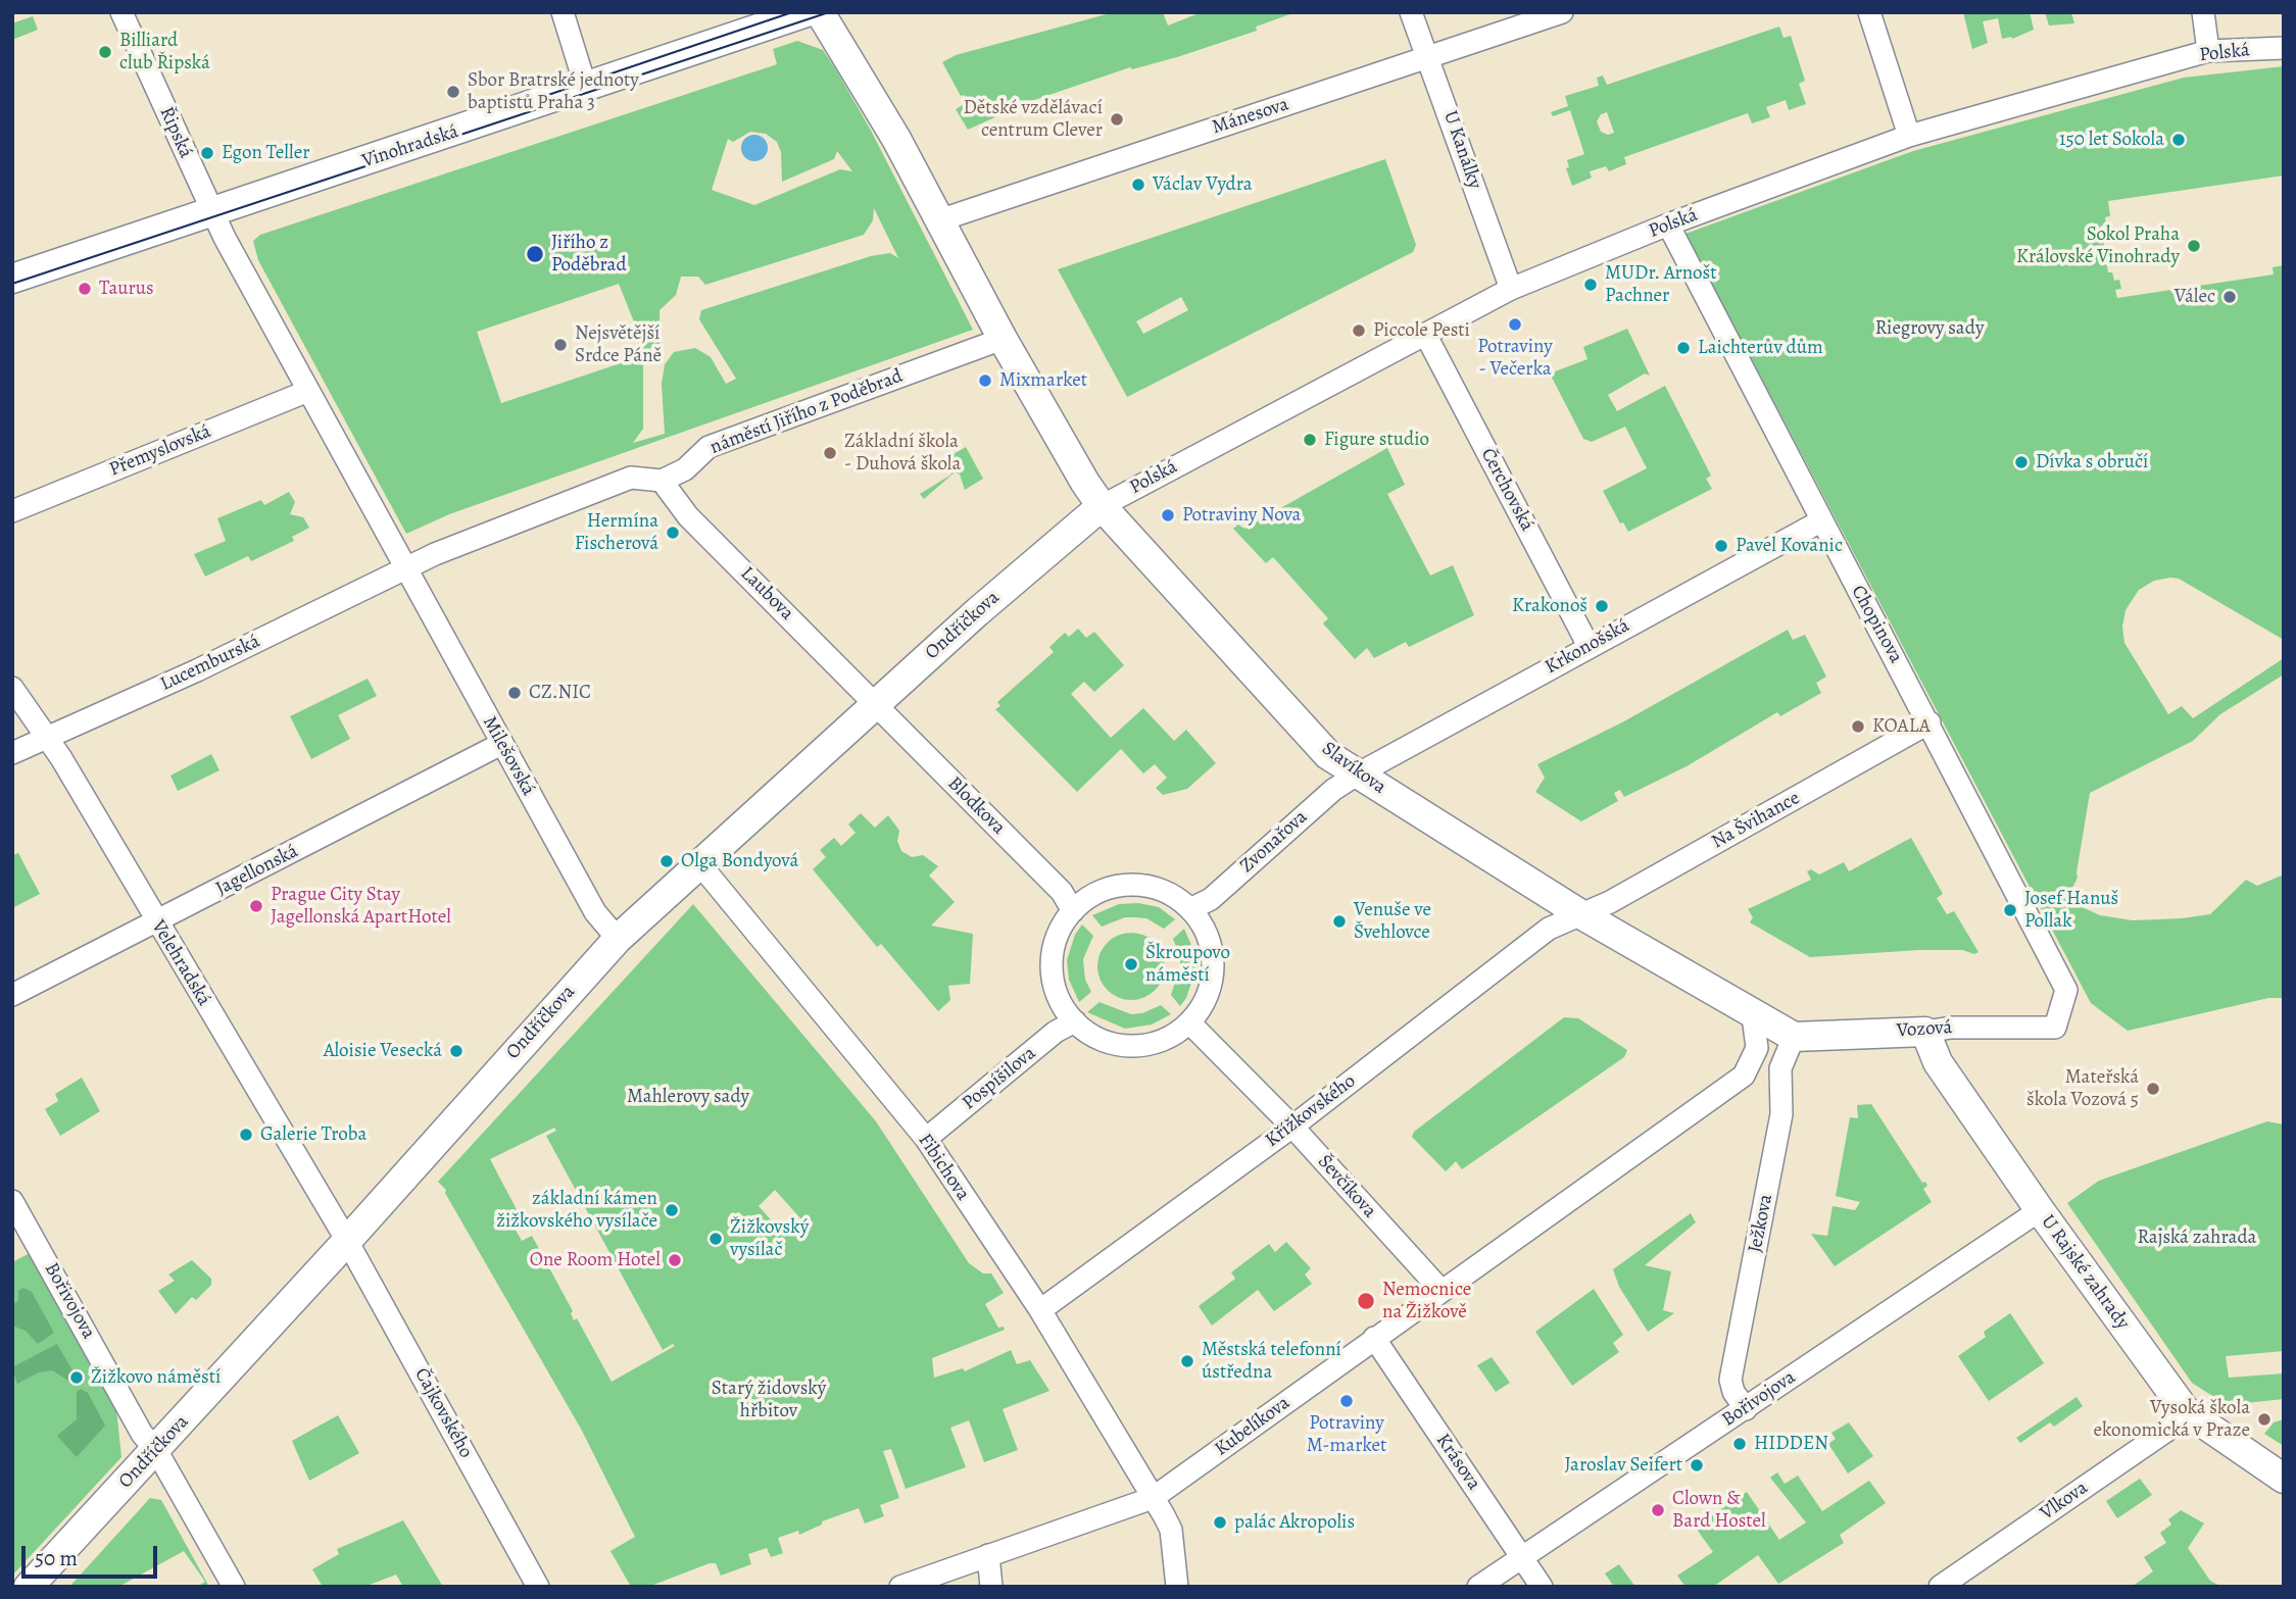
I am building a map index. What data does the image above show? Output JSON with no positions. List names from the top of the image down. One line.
{"streets":{"street":["Polská","Mánesova","Řipská","Vinohradská","U Kanálky","náměstí Jiřího z Poděbrad","Přemyslovská","Čerchovská","Laubova","Chopinova","Ondříčkova","Krkonošská","Lucemburská","Milešovská","Slavíkova","Blodkova","Na Švihance","Zvonařova","Jagellonská","Velehradská","Vozová","Pospíšilova","Křížkovského","Fibichova","Ševčíkova","Ježkova","U Rajské zahrady","Bořivojova","Čajkovského","Kubelíkova","Krásova","Vlkova"]},"crossings":[["Polská","U Kanálky"],["Polská","Čerchovská"],["Polská","Chopinova"],["Polská","Ondříčkova"],["Polská","Slavíkova"],["Mánesova","U Kanálky"],["Řipská","Vinohradská"],["náměstí Jiřího z Poděbrad","Laubova"],["náměstí Jiřího z Poděbrad","Slavíkova"],["Čerchovská","Krkonošská"],["Laubova","Ondříčkova"],["Laubova","Blodkova"],["Chopinova","Krkonošská"],["Chopinova","Na Švihance"],["Chopinova","Vozová"],["Ondříčkova","Milešovská"],["Ondříčkova","Slavíkova"],["Ondříčkova","Blodkova"],["Ondříčkova","Velehradská"],["Ondříčkova","Fibichova"],["Ondříčkova","Bořivojova"],["Ondříčkova","Čajkovského"],["Krkonošská","Slavíkova"],["Krkonošská","Zvonařova"],["Lucemburská","Milešovská"],["Lucemburská","Velehradská"],["Milešovská","Jagellonská"],["Slavíkova","Na Švihance"],["Slavíkova","Zvonařova"],["Slavíkova","Vozová"],["Slavíkova","Křížkovského"],["Slavíkova","Ježkova"],["Blodkova","Zvonařova"],["Blodkova","Pospíšilova"],["Blodkova","Ševčíkova"],["Na Švihance","Křížkovského"],["Zvonařova","Pospíšilova"],["Zvonařova","Ševčíkova"],["Jagellonská","Velehradská"],["Velehradská","Čajkovského"],["Vozová","Ježkova"],["Vozová","U Rajské zahrady"],["Pospíšilova","Fibichova"],["Pospíšilova","Ševčíkova"],["Křížkovského","Fibichova"],["Křížkovského","Ševčíkova"],["Fibichova","Kubelíkova"],["Ševčíkova","Kubelíkova"],["Ježkova","Bořivojova"],["Ježkova","Kubelíkova"],["U Rajské zahrady","Bořivojova"],["U Rajské zahrady","Vlkova"],["Bořivojova","Krásova"],["Kubelíkova","Krásova"]],"parks":["Riegrovy sady","Mahlerovy sady","Rajská zahrada","Starý židovský hřbitov"],"places":["Billiard club Řipská","Sbor Bratrské jednoty baptistů Praha 3","Dětské vzdělávací centrum Clever","150 let Sokola","Egon Teller","Václav Vydra","Sokol Praha Královské Vinohrady","Jiřího z Poděbrad","MUDr. Arnošt Pachner","Taurus","Válec","Potraviny - Večerka","Piccole Pesti","Nejsvětější Srdce Páně","Laichterův dům","Mixmarket","Figure studio","Základní škola - Duhová škola","Dívka s obručí","Potraviny Nova","Hermína Fischerová","Pavel Kovanic","Krakonoš","CZ.NIC","KOALA","Olga Bondyová","Prague City Stay Jagellonská ApartHotel","Josef Hanuš Pollak","Venuše ve Švehlovce","Škroupovo náměstí","Aloisie Vesecká","Mateřská škola Vozová 5","Galerie Troba","základní kámen žižkovského vysílače","Žižkovský vysílač","One Room Hotel","Nemocnice na Žižkově","Městská telefonní ústředna","Žižkovo náměstí","Potraviny M-market","Vysoká škola ekonomická v Praze","HIDDEN","Jaroslav Seifert","Clown & Bard Hostel","palác Akropolis"],"scale_bar":"50 m"}
